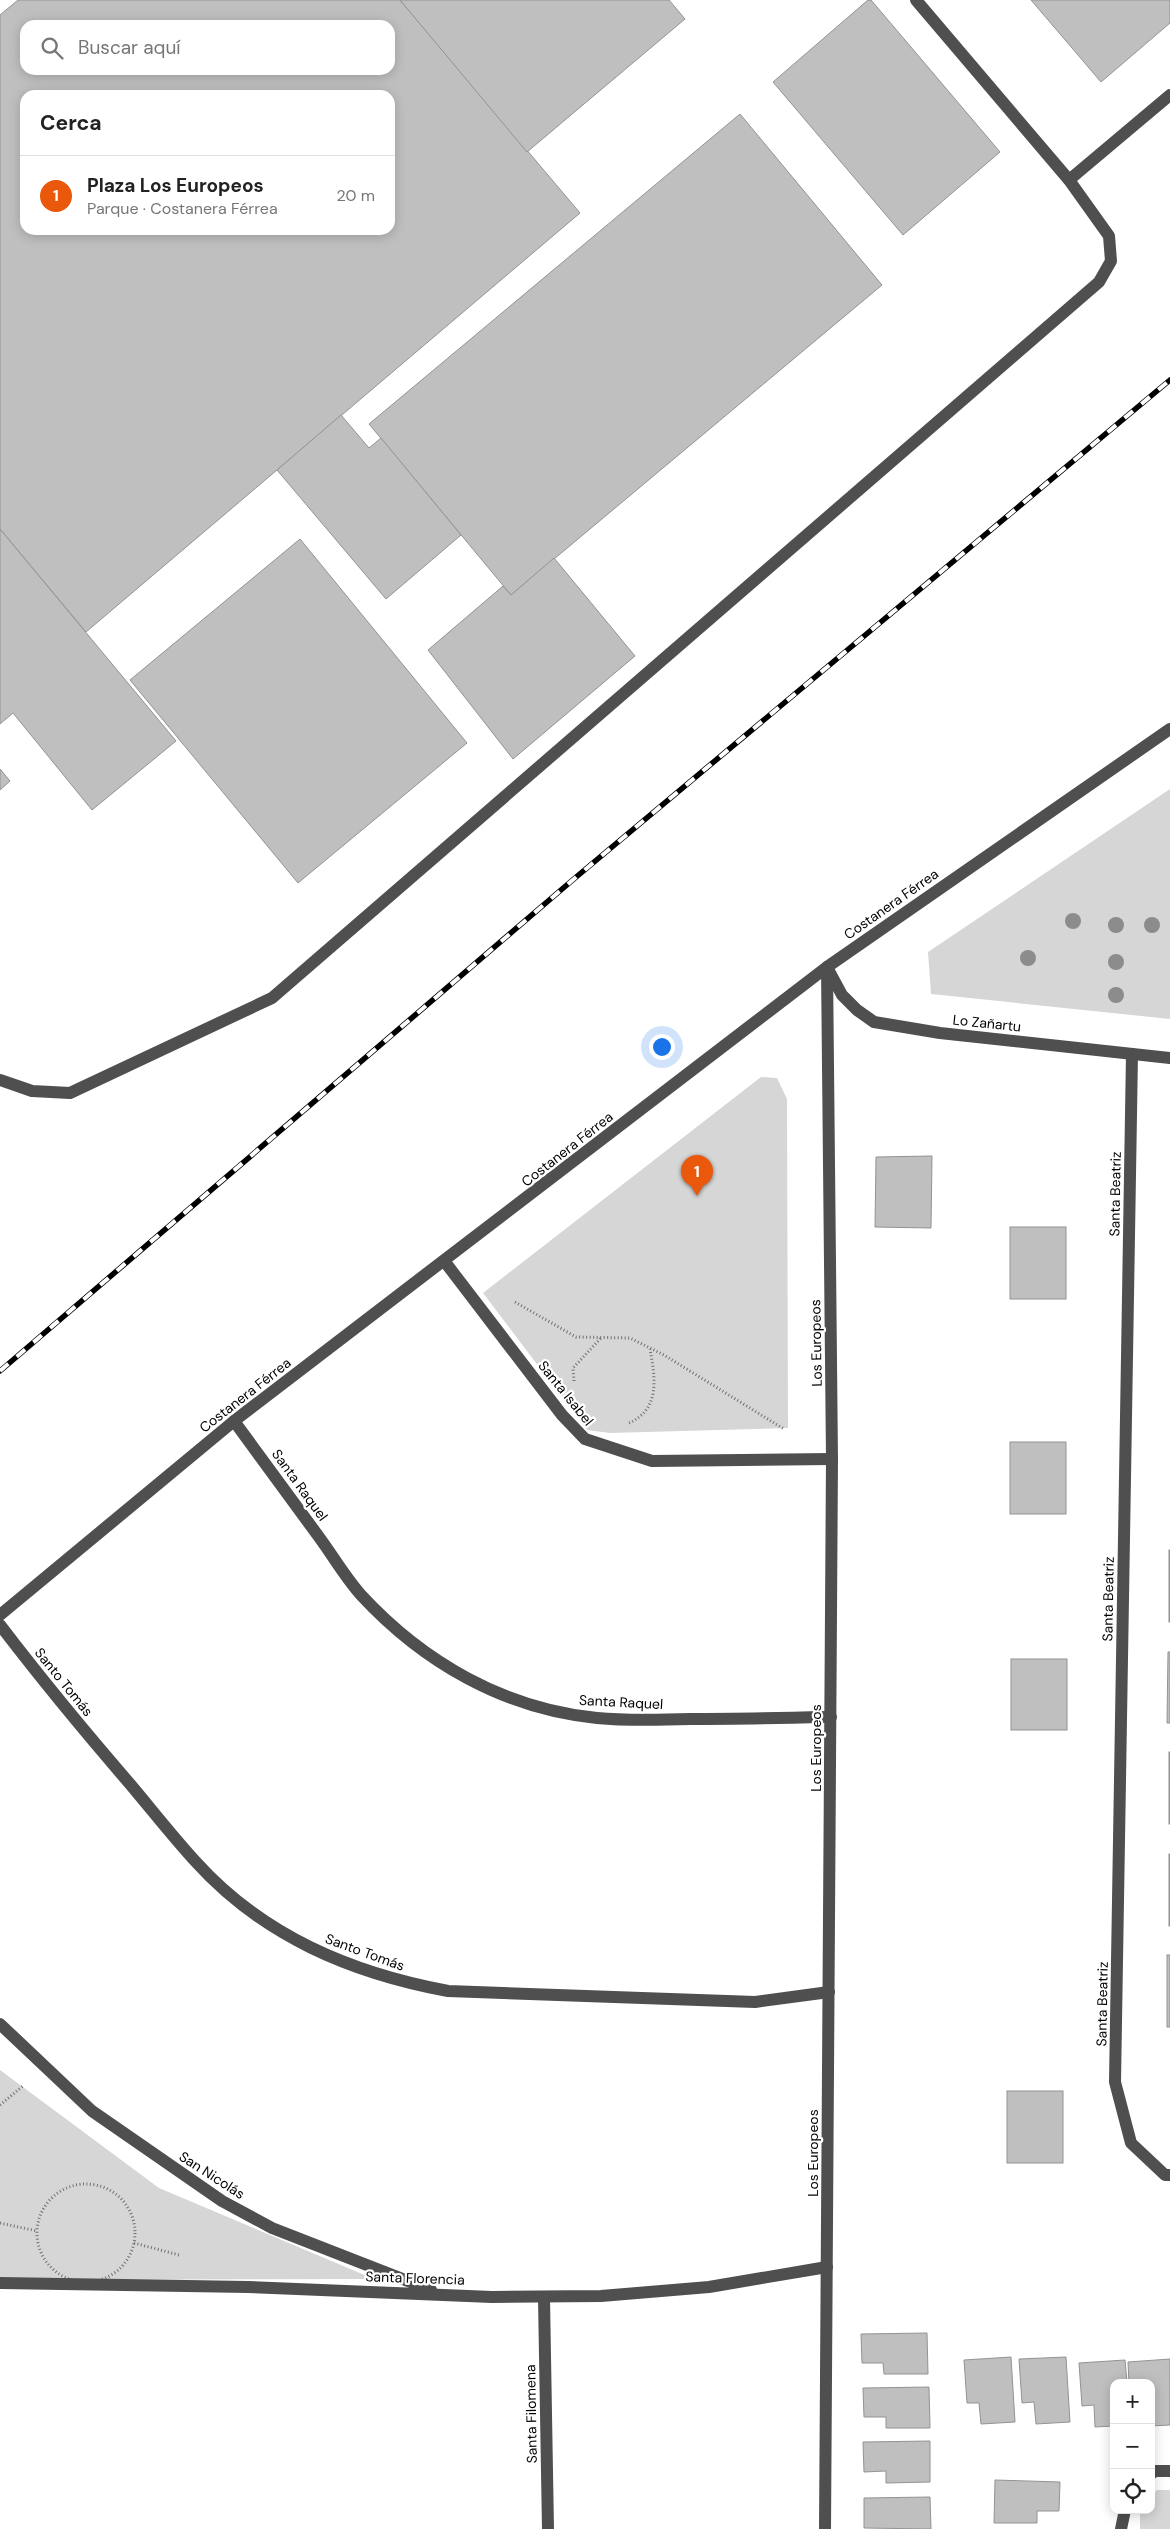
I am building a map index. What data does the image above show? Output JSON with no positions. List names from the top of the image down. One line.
{"streets":{"street":["Costanera Férrea","Lo Zañartu","Santa Beatriz","Los Europeos","Santa Isabel","Santa Raquel","Santo Tomás","San Nicolás","Santa Florencia","Santa Filomena"]},"crossings":[["Costanera Férrea","Lo Zañartu"],["Costanera Férrea","Los Europeos"],["Costanera Férrea","Santa Isabel"],["Costanera Férrea","Santa Raquel"],["Lo Zañartu","Santa Beatriz"],["Lo Zañartu","Los Europeos"],["Los Europeos","Santa Isabel"],["Los Europeos","Santa Raquel"],["Los Europeos","Santo Tomás"],["Los Europeos","Santa Florencia"],["San Nicolás","Santa Florencia"],["Santa Florencia","Santa Filomena"]],"page":{"search":"Buscar aquí","heading":"Cerca","list":[{"mark":"1","name":"Plaza Los Europeos","note":"Parque · Costanera Férrea","value":"20 m"}],"pins":"1","map_buttons":["+","−"]}}
